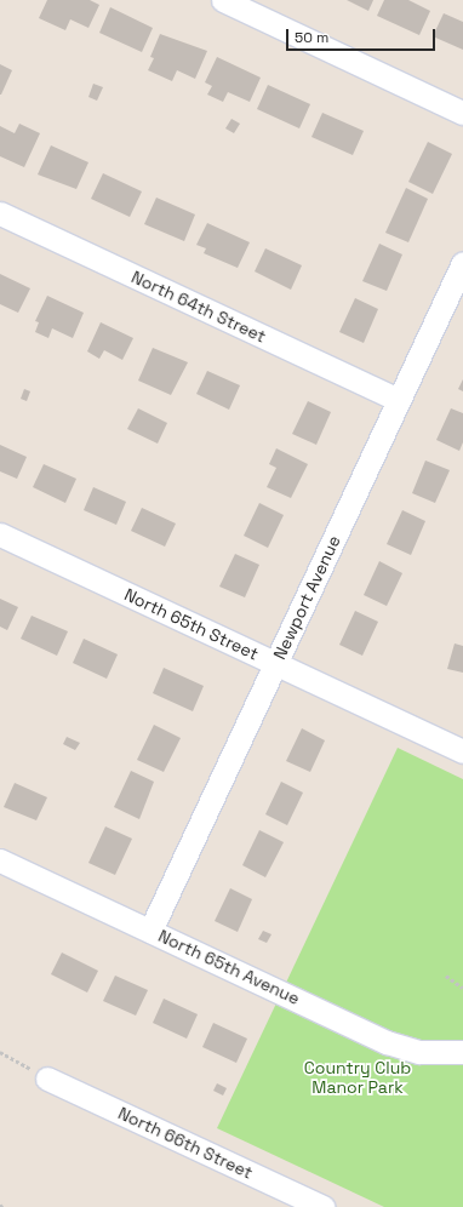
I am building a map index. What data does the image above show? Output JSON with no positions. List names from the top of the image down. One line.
{"streets":{"street":["North 64th Street","Newport Avenue","North 65th Street","North 65th Avenue","North 66th Street"]},"crossings":[["North 64th Street","Newport Avenue"],["Newport Avenue","North 65th Street"],["Newport Avenue","North 65th Avenue"]],"parks":["Country Club Manor Park"],"scale_bar":"50 m"}
